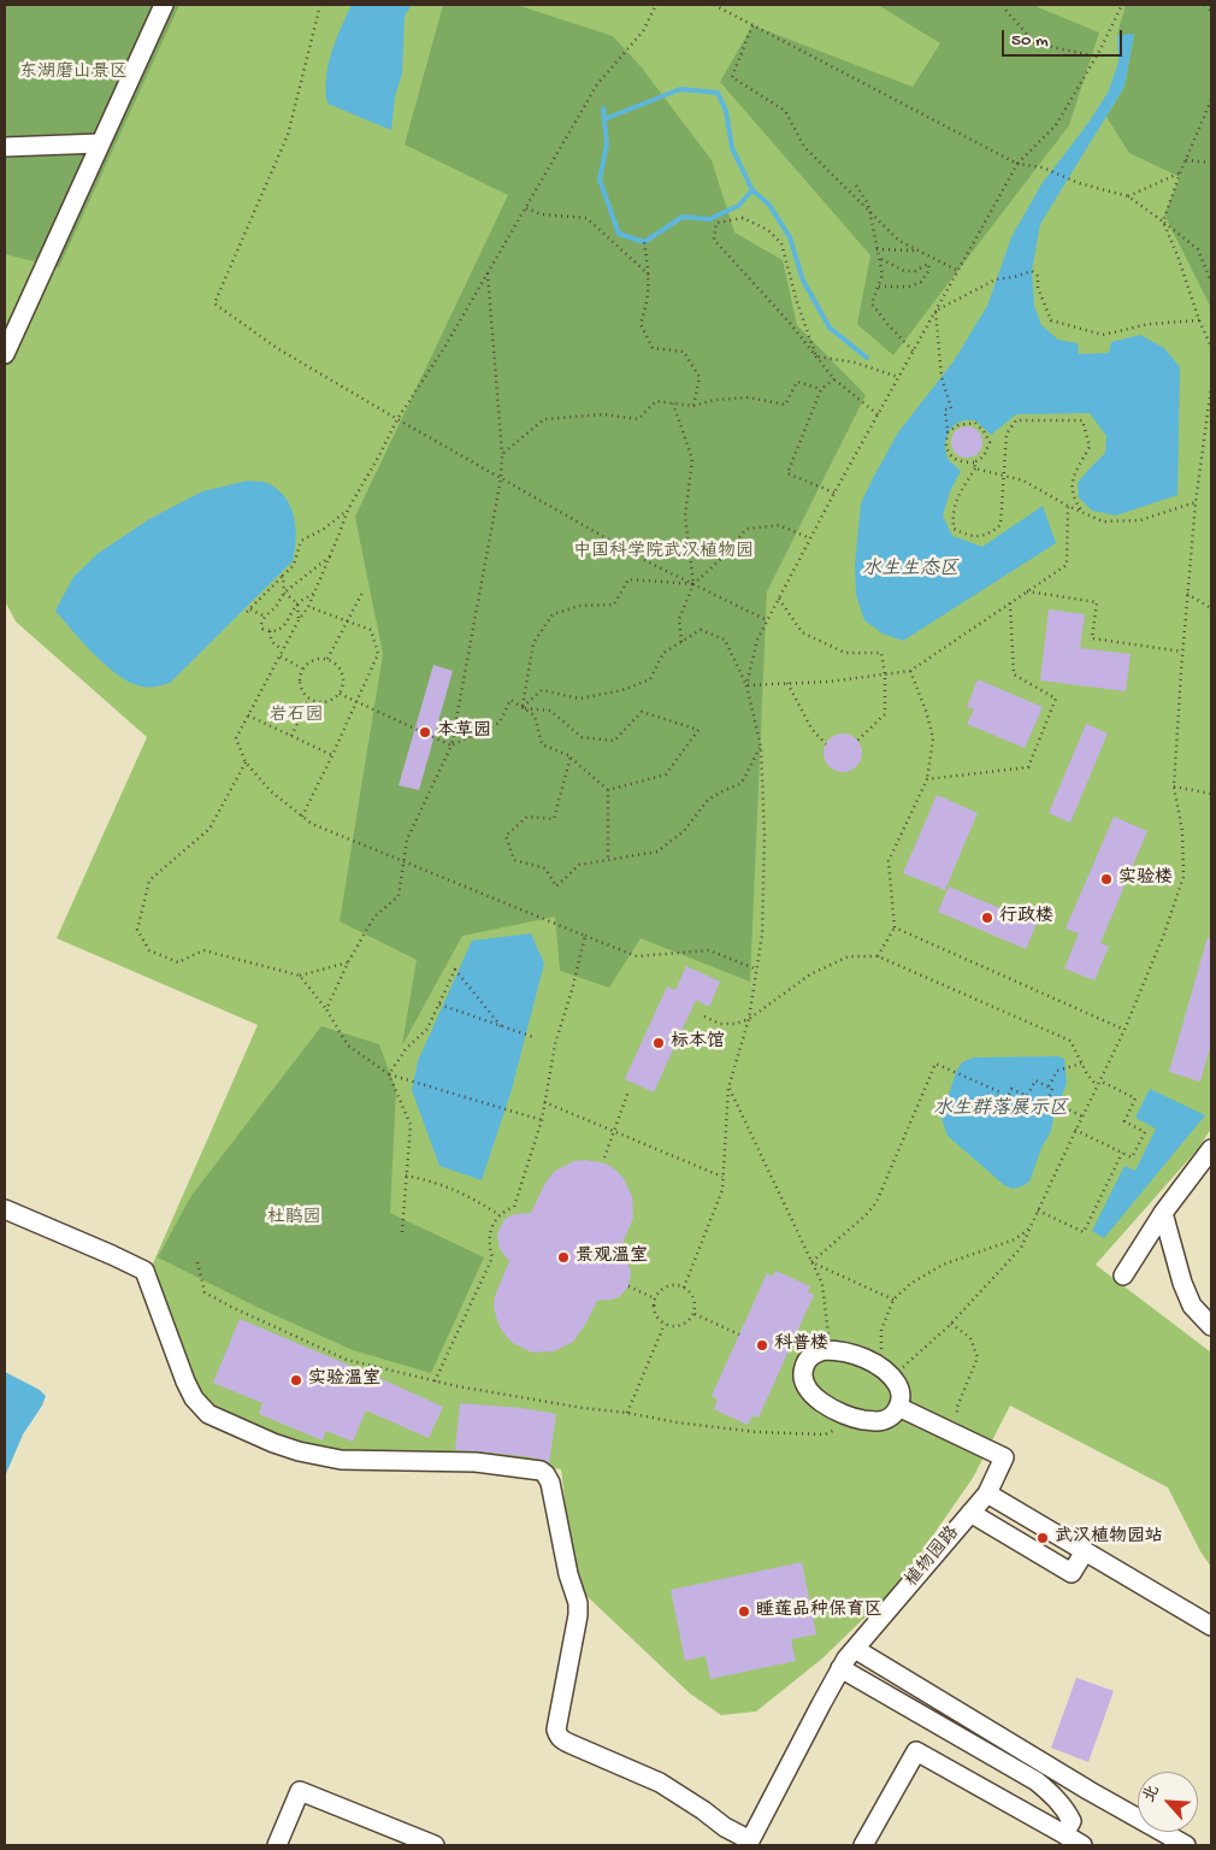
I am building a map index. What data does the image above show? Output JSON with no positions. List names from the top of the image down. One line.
{"streets":{"street":["植物园路"]},"water":["水生生态区","水生群落展示区"],"parks":["东湖磨山景区","中国科学院武汉植物园","岩石园","杜鹃园"],"places":["本草园","实验楼","行政楼","标本馆","景观温室","科普楼","实验温室","武汉植物园站","睡莲品种保育区"],"scale_bar":"50 m","north":"top left"}
